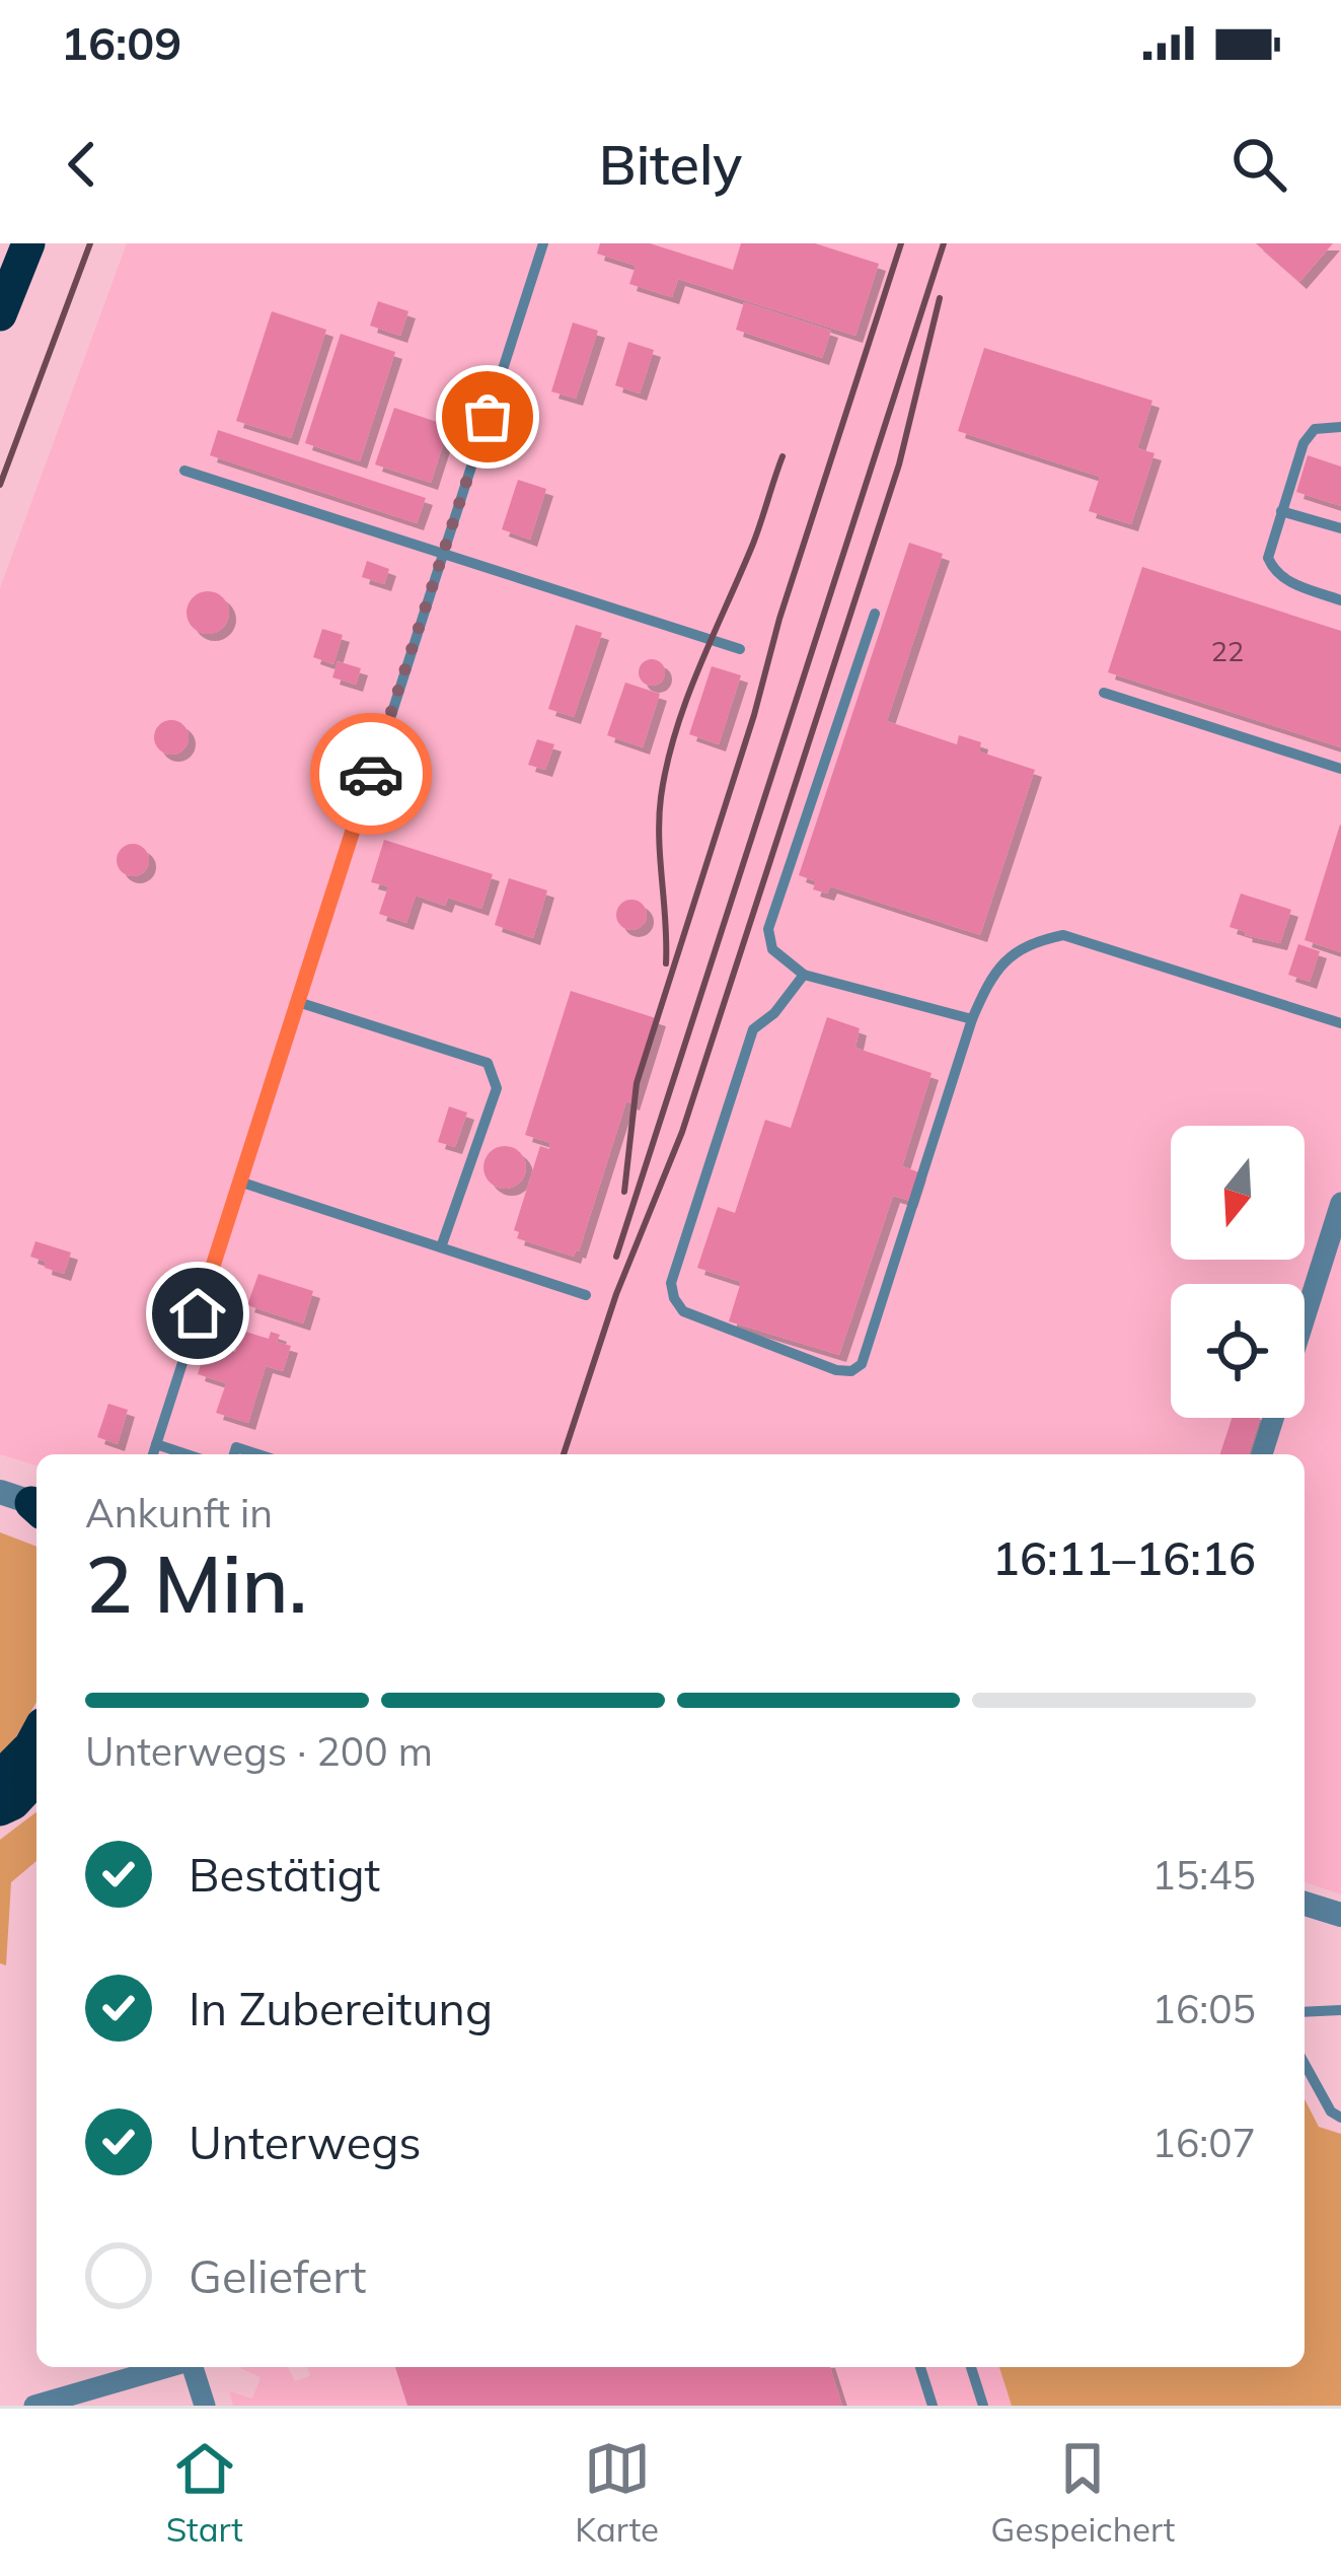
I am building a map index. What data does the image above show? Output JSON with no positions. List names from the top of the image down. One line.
{"house_numbers":["22"],"north":"bottom","page":{"status":"16:09","header":"Bitely","heading":["2 Min.","Ankunft in","16:11–16:16"],"bar":"Unterwegs · 200 m","list":[["Bestätigt","15:45"],["In Zubereitung","16:05"],["Unterwegs","16:07"],"Geliefert"],"tabs":["Start","Karte","Gespeichert"]}}
